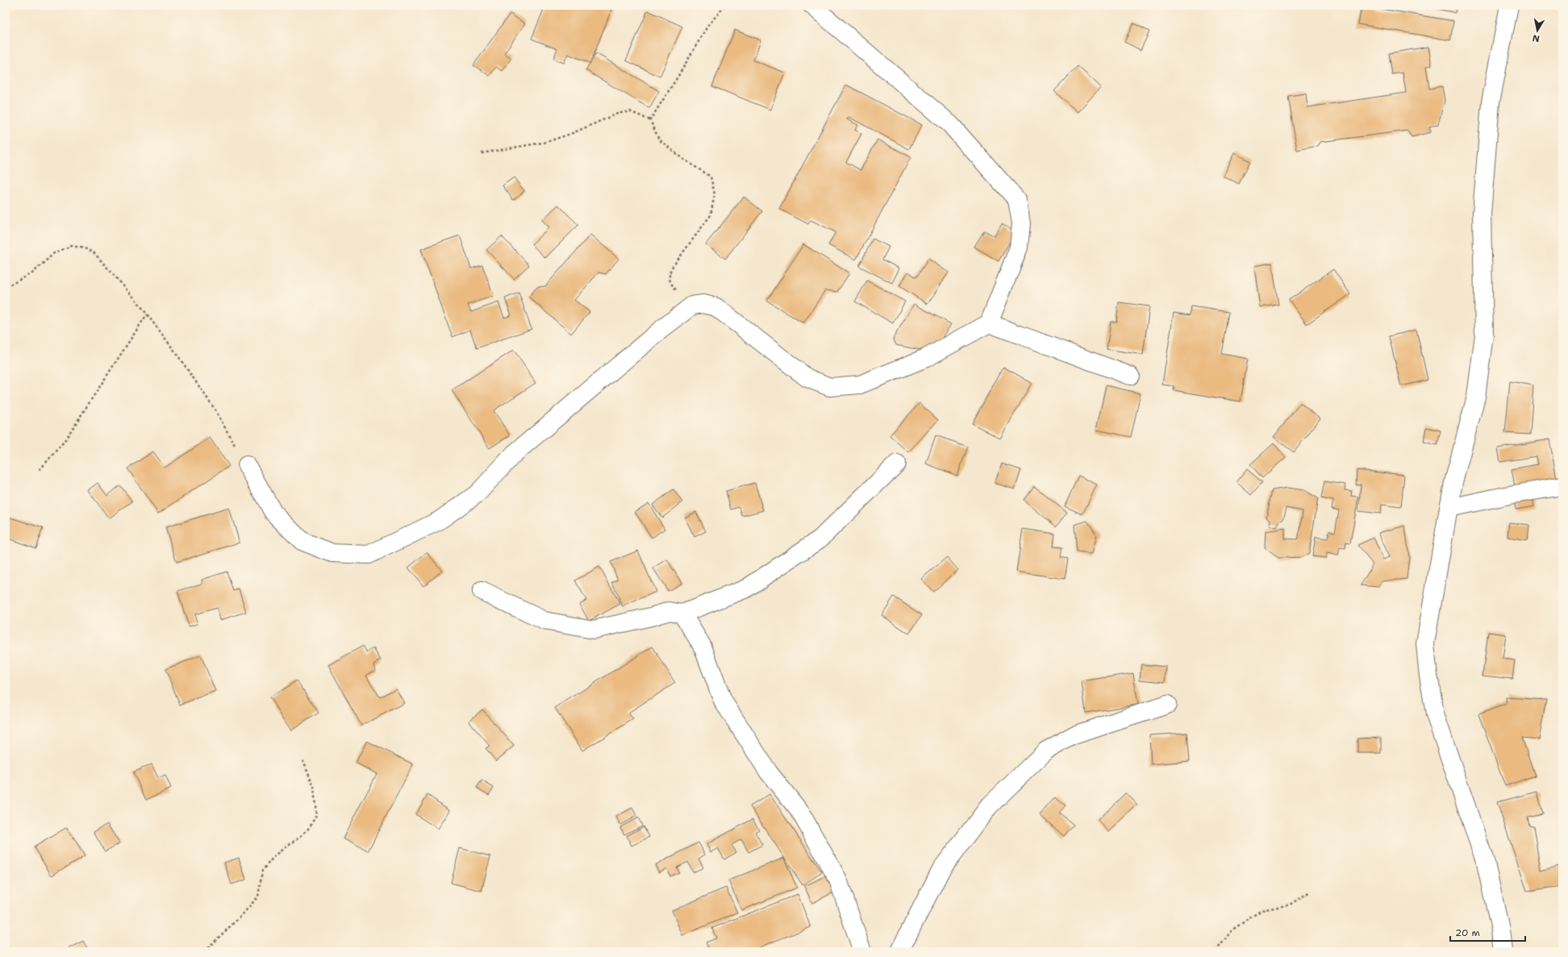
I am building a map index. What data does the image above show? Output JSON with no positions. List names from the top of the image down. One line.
{"scale_bar":"20 m","north":"bottom"}
